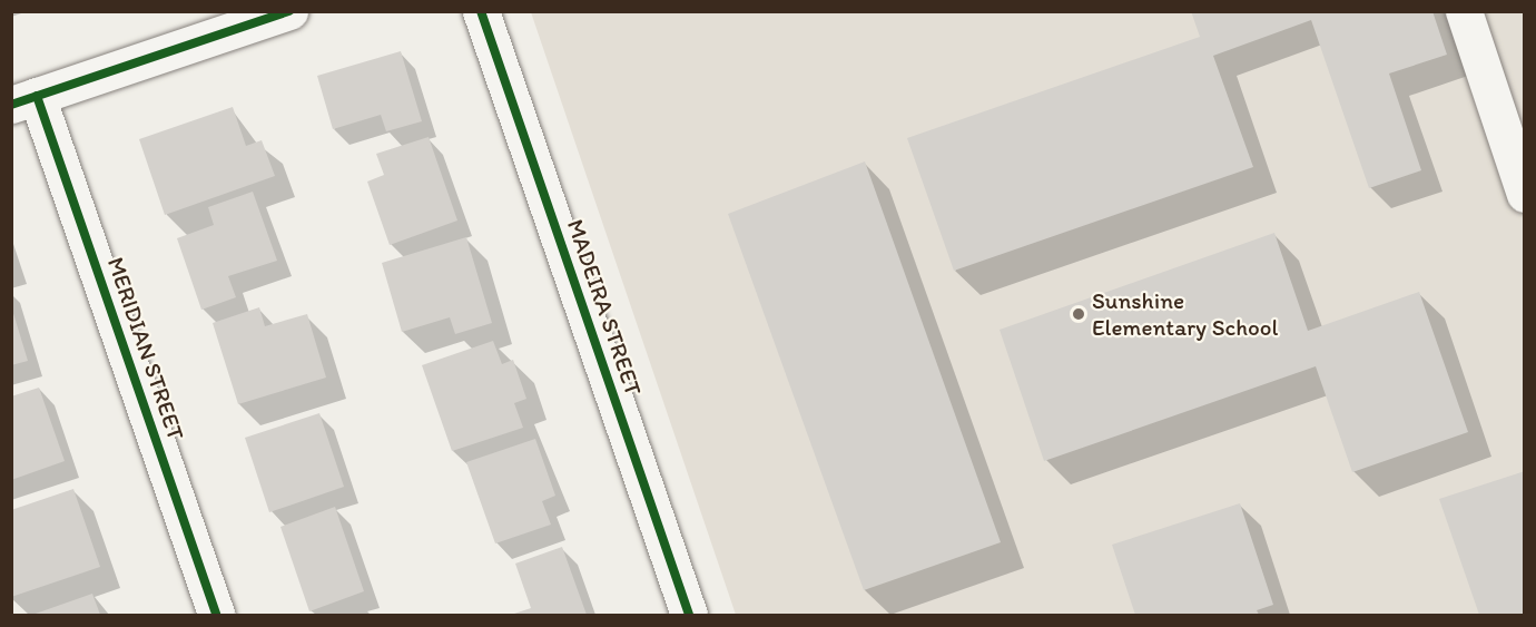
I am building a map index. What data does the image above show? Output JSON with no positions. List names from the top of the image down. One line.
{"streets":{"street":["MADEIRA STREET","MERIDIAN STREET"]},"places":["Sunshine Elementary School"]}
